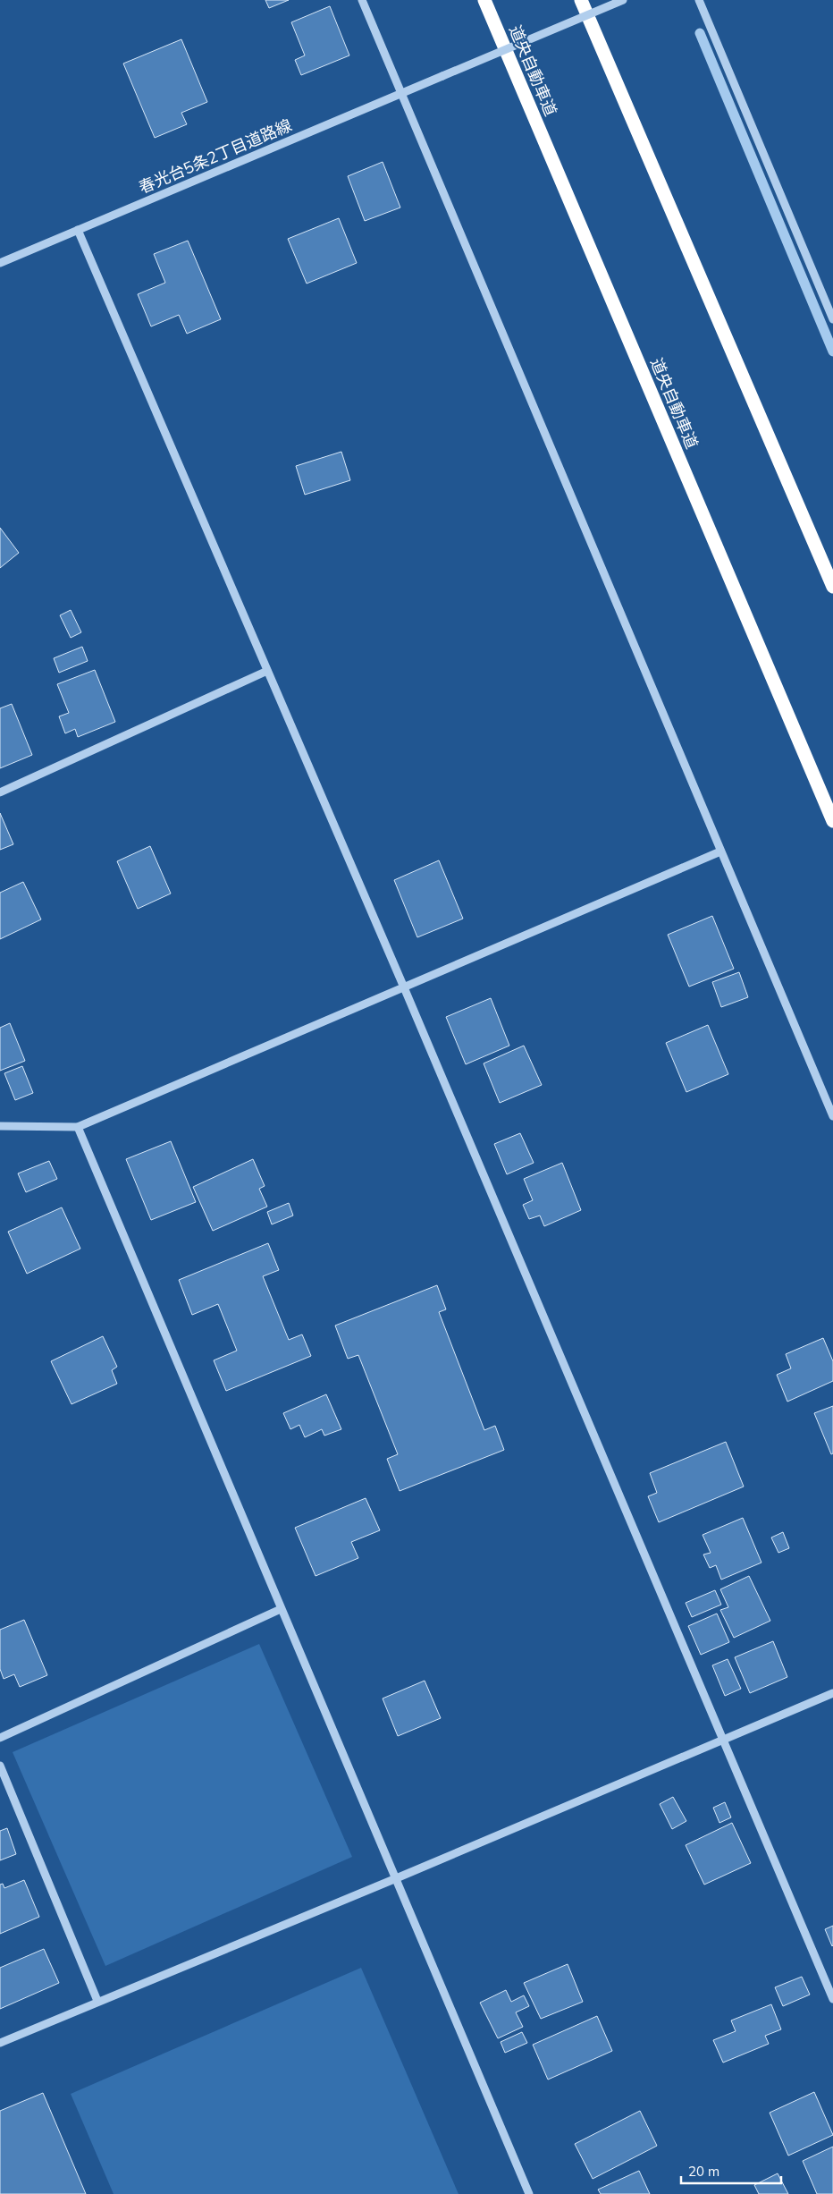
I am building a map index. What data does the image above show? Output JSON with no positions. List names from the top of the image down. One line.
{"streets":{"highway":["道央自動車道"],"street":["春光台5条2丁目道路線"]},"scale_bar":"20 m"}
